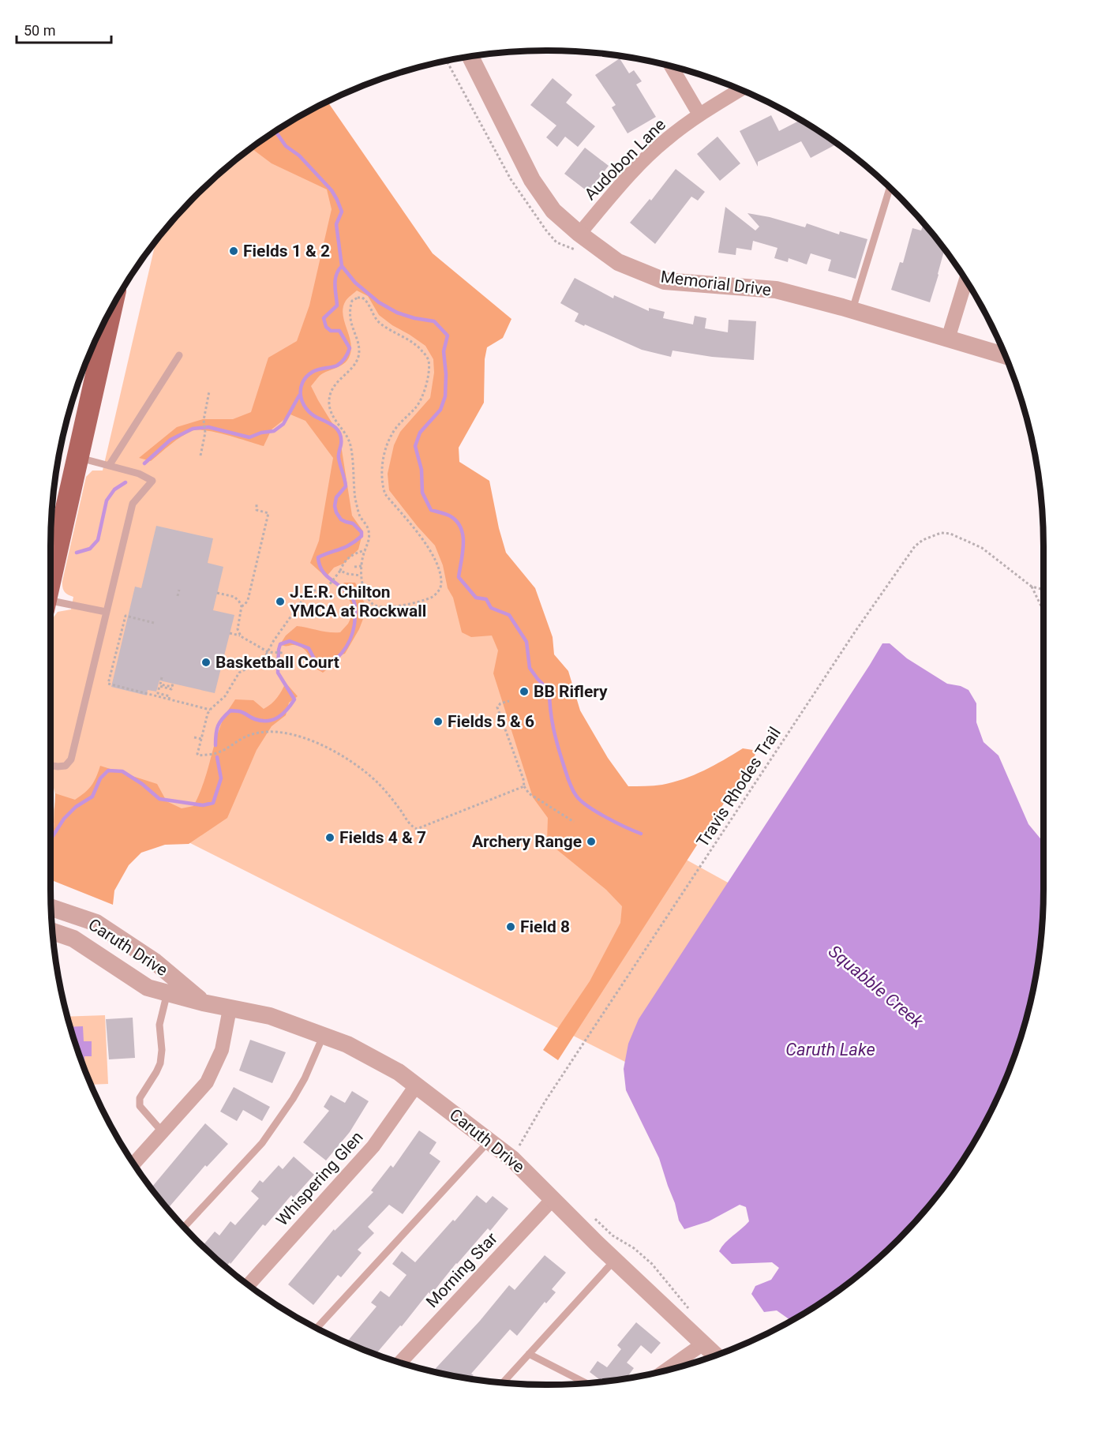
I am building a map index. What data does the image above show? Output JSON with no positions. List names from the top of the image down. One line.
{"streets":{"street":["Audobon Lane","Memorial Drive","Caruth Drive","Whispering Glen","Morning Star"],"path":["Travis Rhodes Trail"]},"crossings":[["Audobon Lane","Memorial Drive"],["Travis Rhodes Trail","Caruth Drive"],["Caruth Drive","Whispering Glen"],["Caruth Drive","Morning Star"]],"water":["Squabble Creek","Caruth Lake"],"places":["Fields 1 & 2","J.E.R. Chilton YMCA at Rockwall","Basketball Court","BB Riflery","Fields 5 & 6","Fields 4 & 7","Archery Range","Field 8"],"scale_bar":"50 m"}
